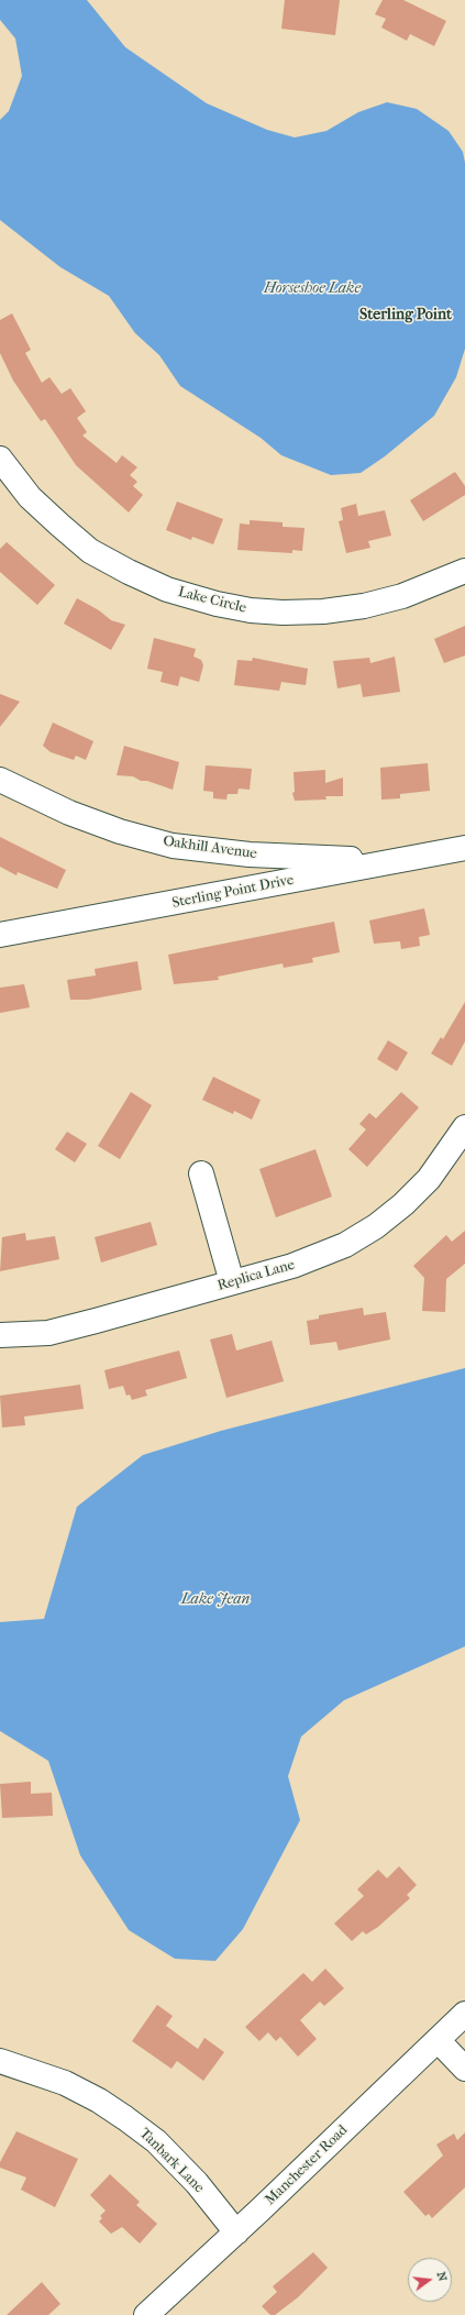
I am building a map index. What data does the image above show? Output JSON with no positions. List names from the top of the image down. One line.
{"streets":{"street":["Lake Circle","Oakhill Avenue","Sterling Point Drive","Replica Lane","Tanbark Lane","Manchester Road"]},"crossings":[["Oakhill Avenue","Sterling Point Drive"],["Tanbark Lane","Manchester Road"]],"districts":["Sterling Point"],"water":["Horseshoe Lake","Lake Jean"],"north":"right"}
